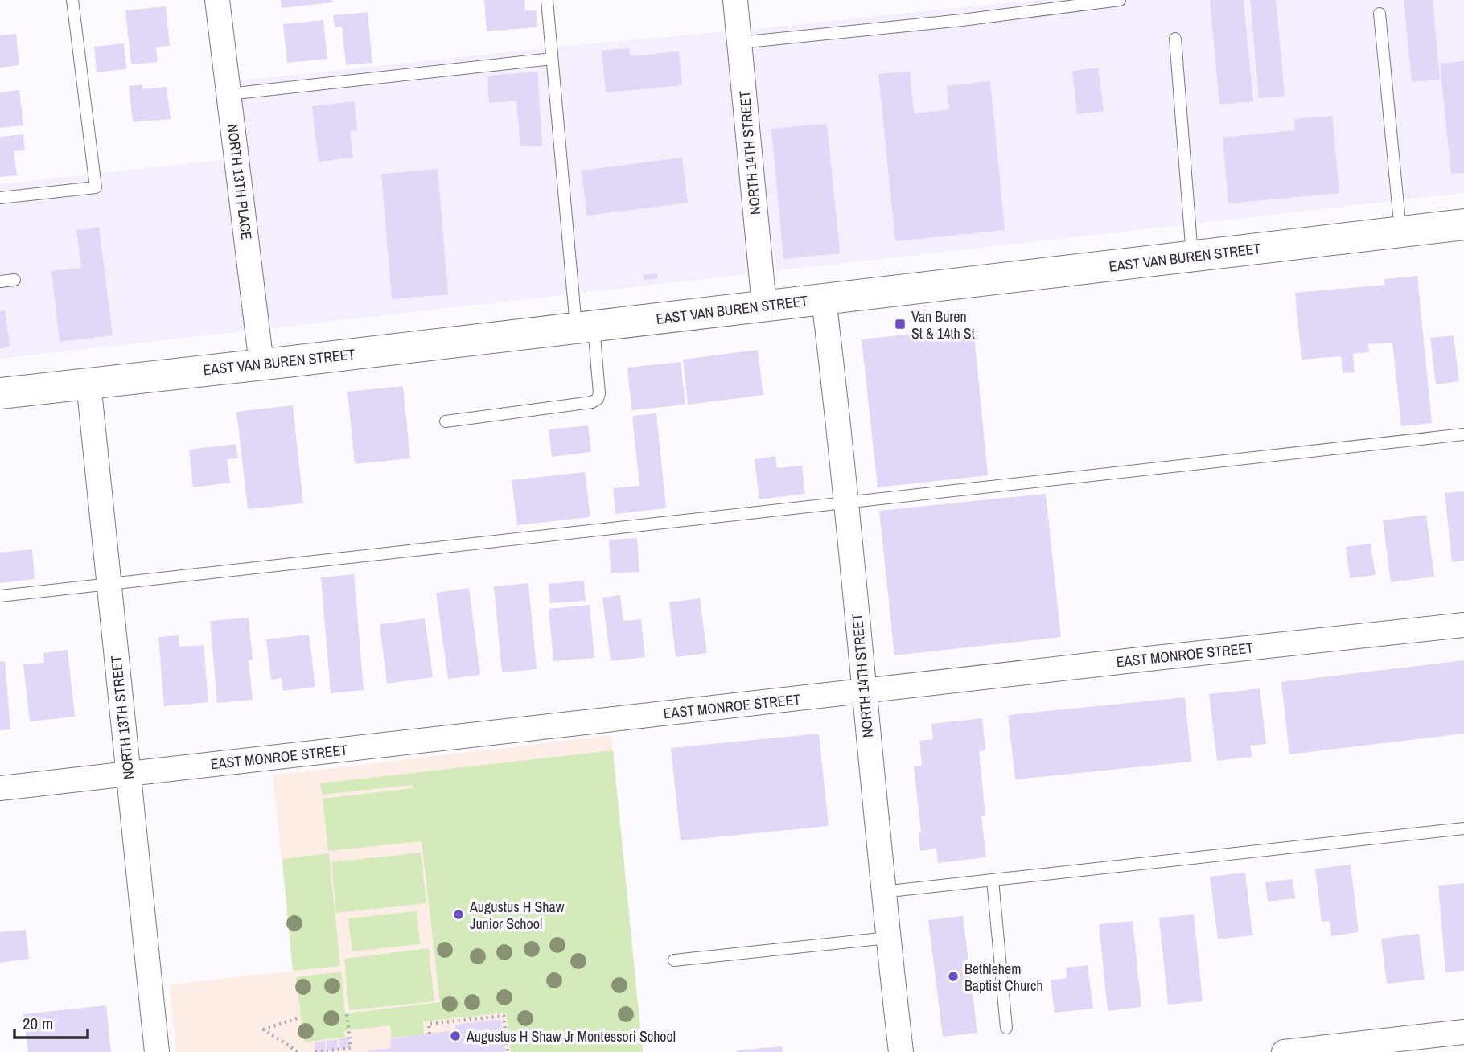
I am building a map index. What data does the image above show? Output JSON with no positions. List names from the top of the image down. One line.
{"streets":{"main road":["EAST VAN BUREN STREET"],"street":["NORTH 14TH STREET","NORTH 13TH PLACE","EAST MONROE STREET","NORTH 13TH STREET"]},"crossings":[["NORTH 14TH STREET","EAST VAN BUREN STREET"],["NORTH 14TH STREET","EAST MONROE STREET"],["NORTH 13TH PLACE","EAST VAN BUREN STREET"],["EAST VAN BUREN STREET","NORTH 13TH STREET"],["EAST MONROE STREET","NORTH 13TH STREET"]],"places":{"transit":["Van Buren St & 14th St"],"other":["Augustus H Shaw Junior School","Bethlehem Baptist Church","Augustus H Shaw Jr Montessori School"]},"scale_bar":"20 m"}
